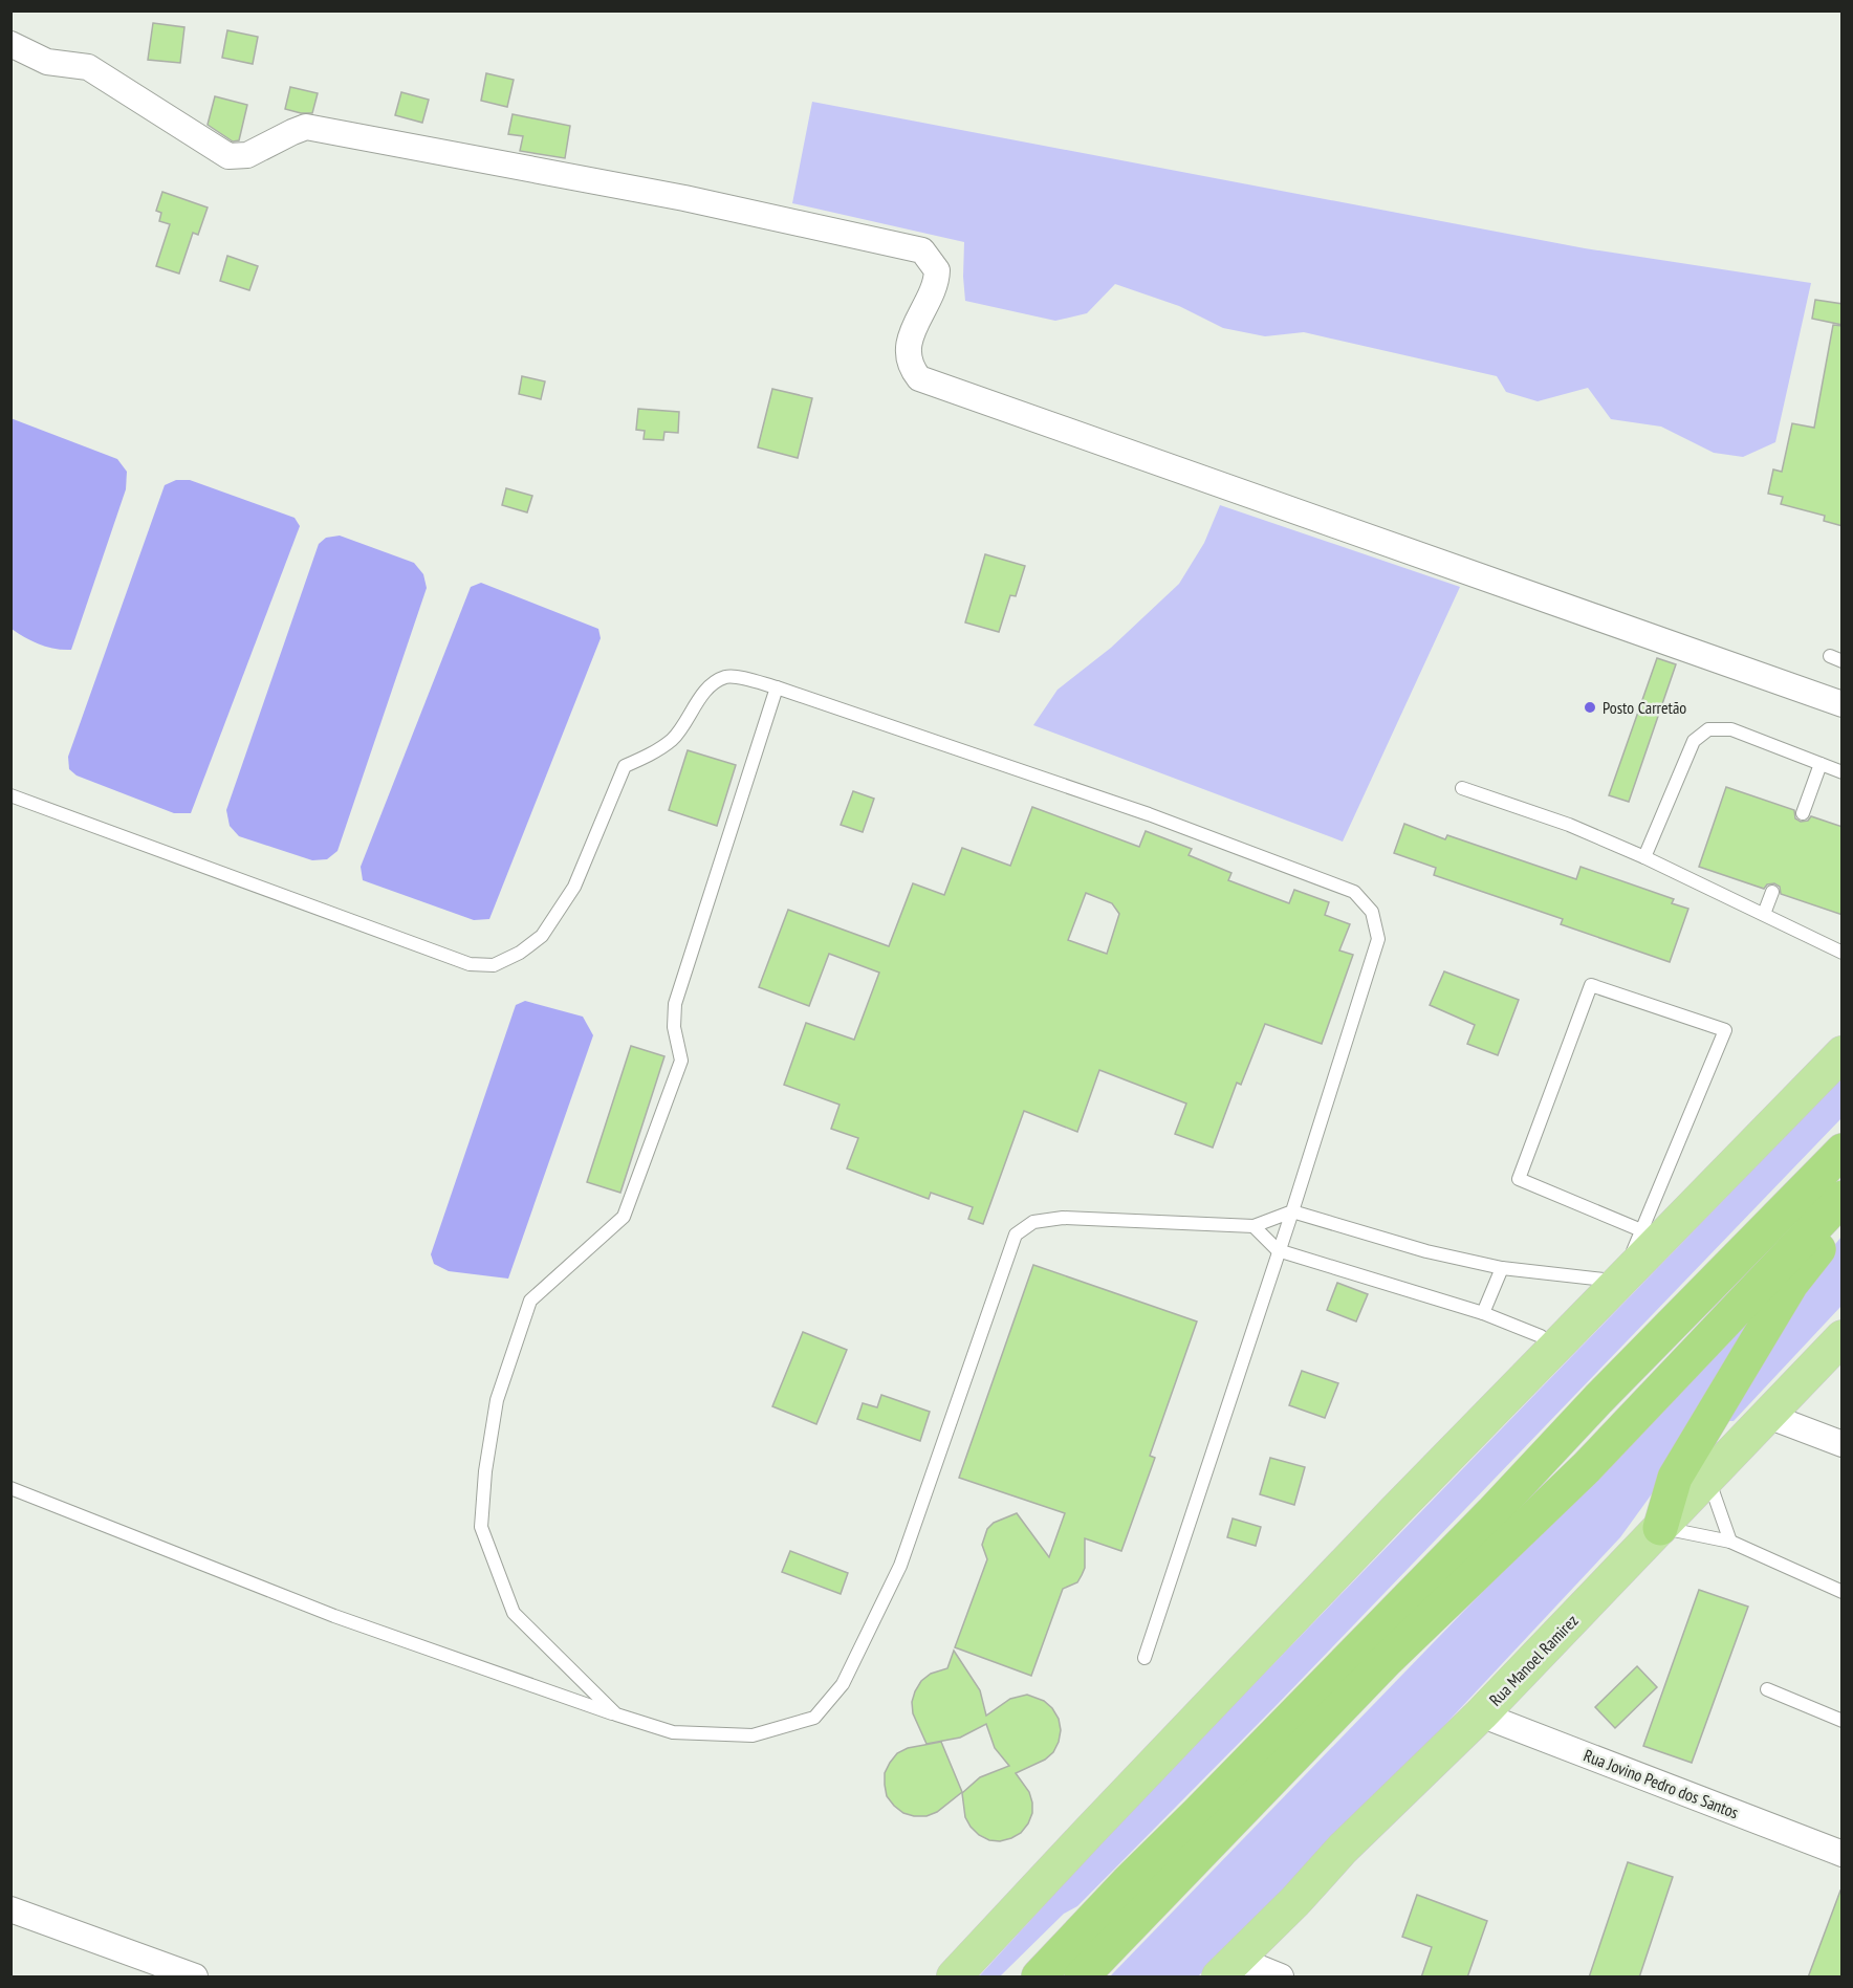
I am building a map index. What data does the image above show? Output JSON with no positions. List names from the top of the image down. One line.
{"streets":{"main road":["Rua Manoel Ramirez"],"street":["Rua Jovino Pedro dos Santos"]},"crossings":[["Rua Manoel Ramirez","Rua Jovino Pedro dos Santos"]],"places":["Posto Carretão"]}
